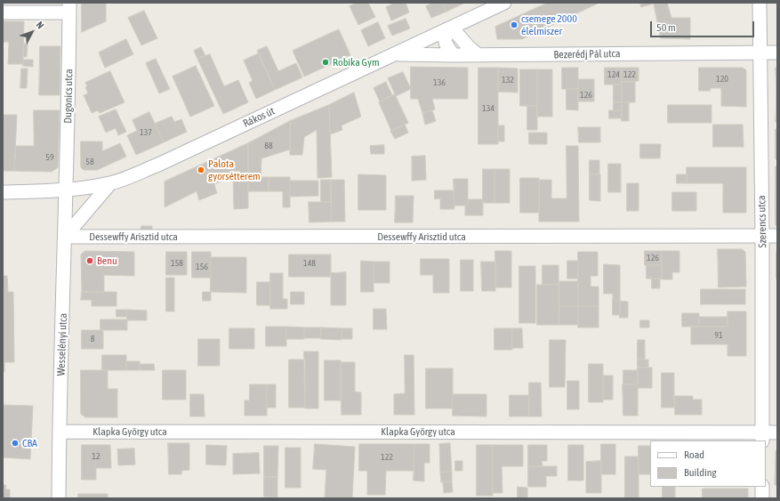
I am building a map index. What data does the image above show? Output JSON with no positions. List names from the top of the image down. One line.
{"streets":{"street":["Bezerédj Pál utca","Dugonics utca","Rákos út","Szerencs utca","Dessewffy Arisztid utca","Wesselényi utca","Klapka György utca"]},"crossings":[["Bezerédj Pál utca","Rákos út"],["Bezerédj Pál utca","Szerencs utca"],["Dugonics utca","Rákos út"],["Dugonics utca","Wesselényi utca"],["Rákos út","Wesselényi utca"],["Szerencs utca","Dessewffy Arisztid utca"],["Szerencs utca","Klapka György utca"],["Dessewffy Arisztid utca","Wesselényi utca"],["Wesselényi utca","Klapka György utca"]],"places":["csemege 2000 élelmiszer","Robika Gym","Palota gyorsétterem","Benu","CBA"],"house_numbers":["124","122","120","132","136","126","134","137","88","59","58","126","158","148","156","91","8","12","122"],"legend":["Road","Building"],"scale_bar":"50 m","north":"top right"}
